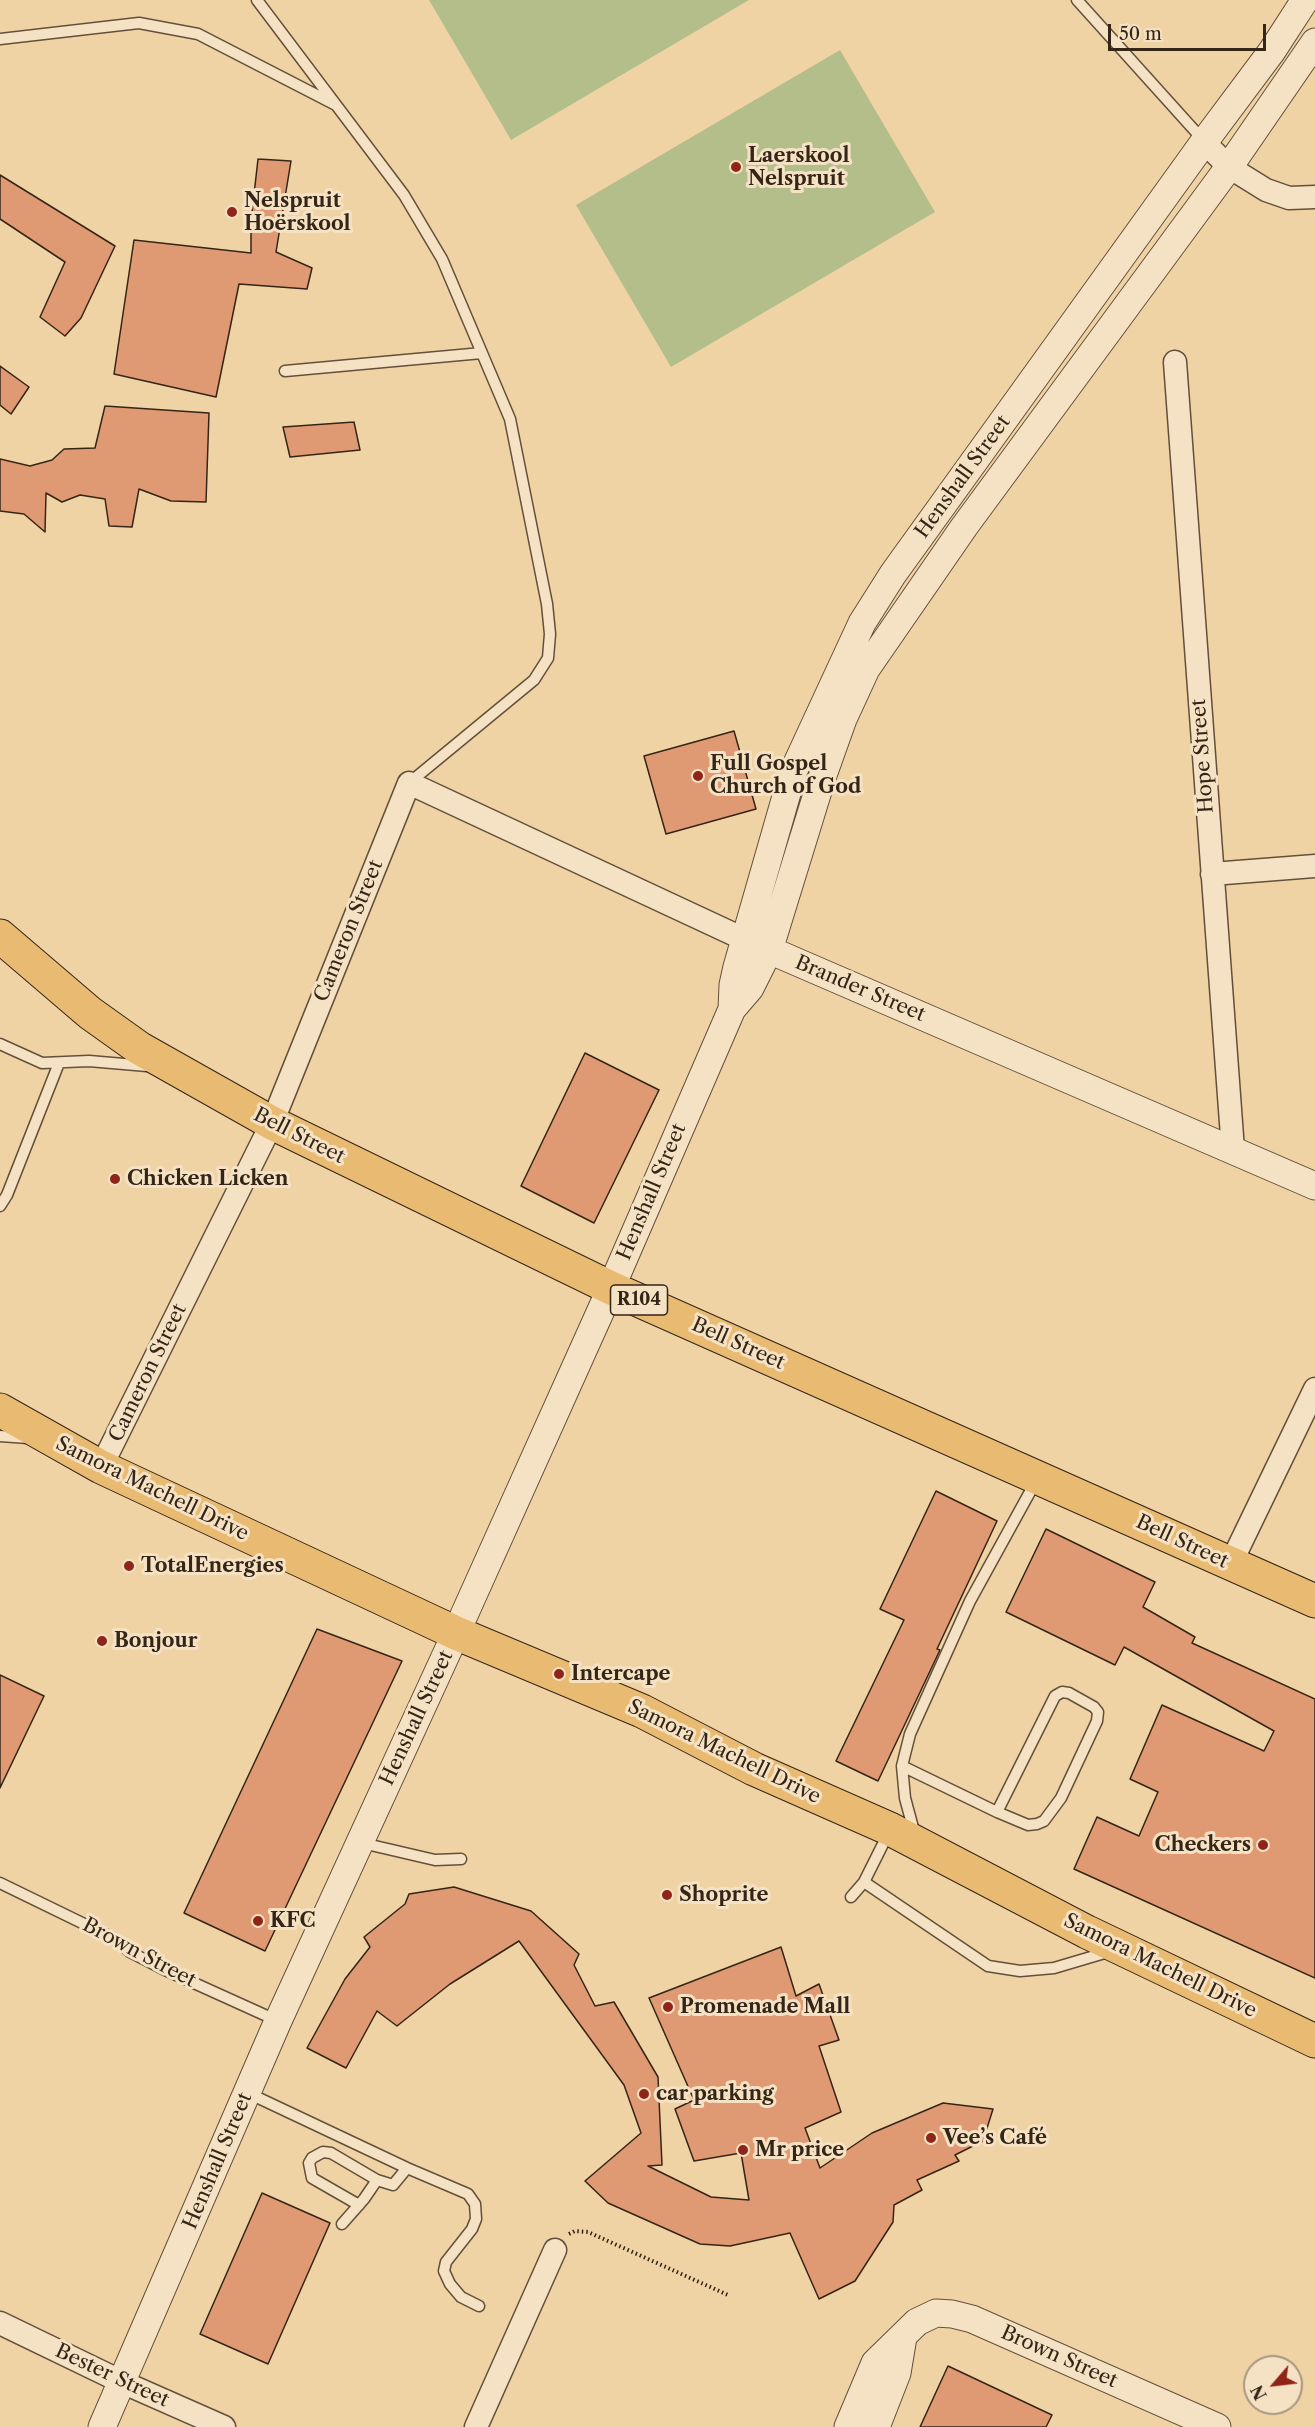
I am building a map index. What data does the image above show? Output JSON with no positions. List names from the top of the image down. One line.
{"streets":{"main road":["Bell Street","R104","Samora Machell Drive"],"street":["Henshall Street","Hope Street","Cameron Street","Brander Street","Brown Street","Bester Street"]},"crossings":[["Henshall Street","Brander Street"],["Henshall Street","Bell Street"],["Henshall Street","Samora Machell Drive"],["Henshall Street","Brown Street"],["Henshall Street","Bester Street"],["Hope Street","Brander Street"],["Cameron Street","Brander Street"],["Cameron Street","Bell Street"],["Cameron Street","Samora Machell Drive"]],"places":["Laerskool Nelspruit","Nelspruit Hoërskool","Full Gospel Church of God","Chicken Licken","TotalEnergies","Bonjour","Intercape","Checkers","Shoprite","KFC","Promenade Mall","car parking","Vee’s Café","Mr price"],"scale_bar":"50 m","north":"bottom left"}
